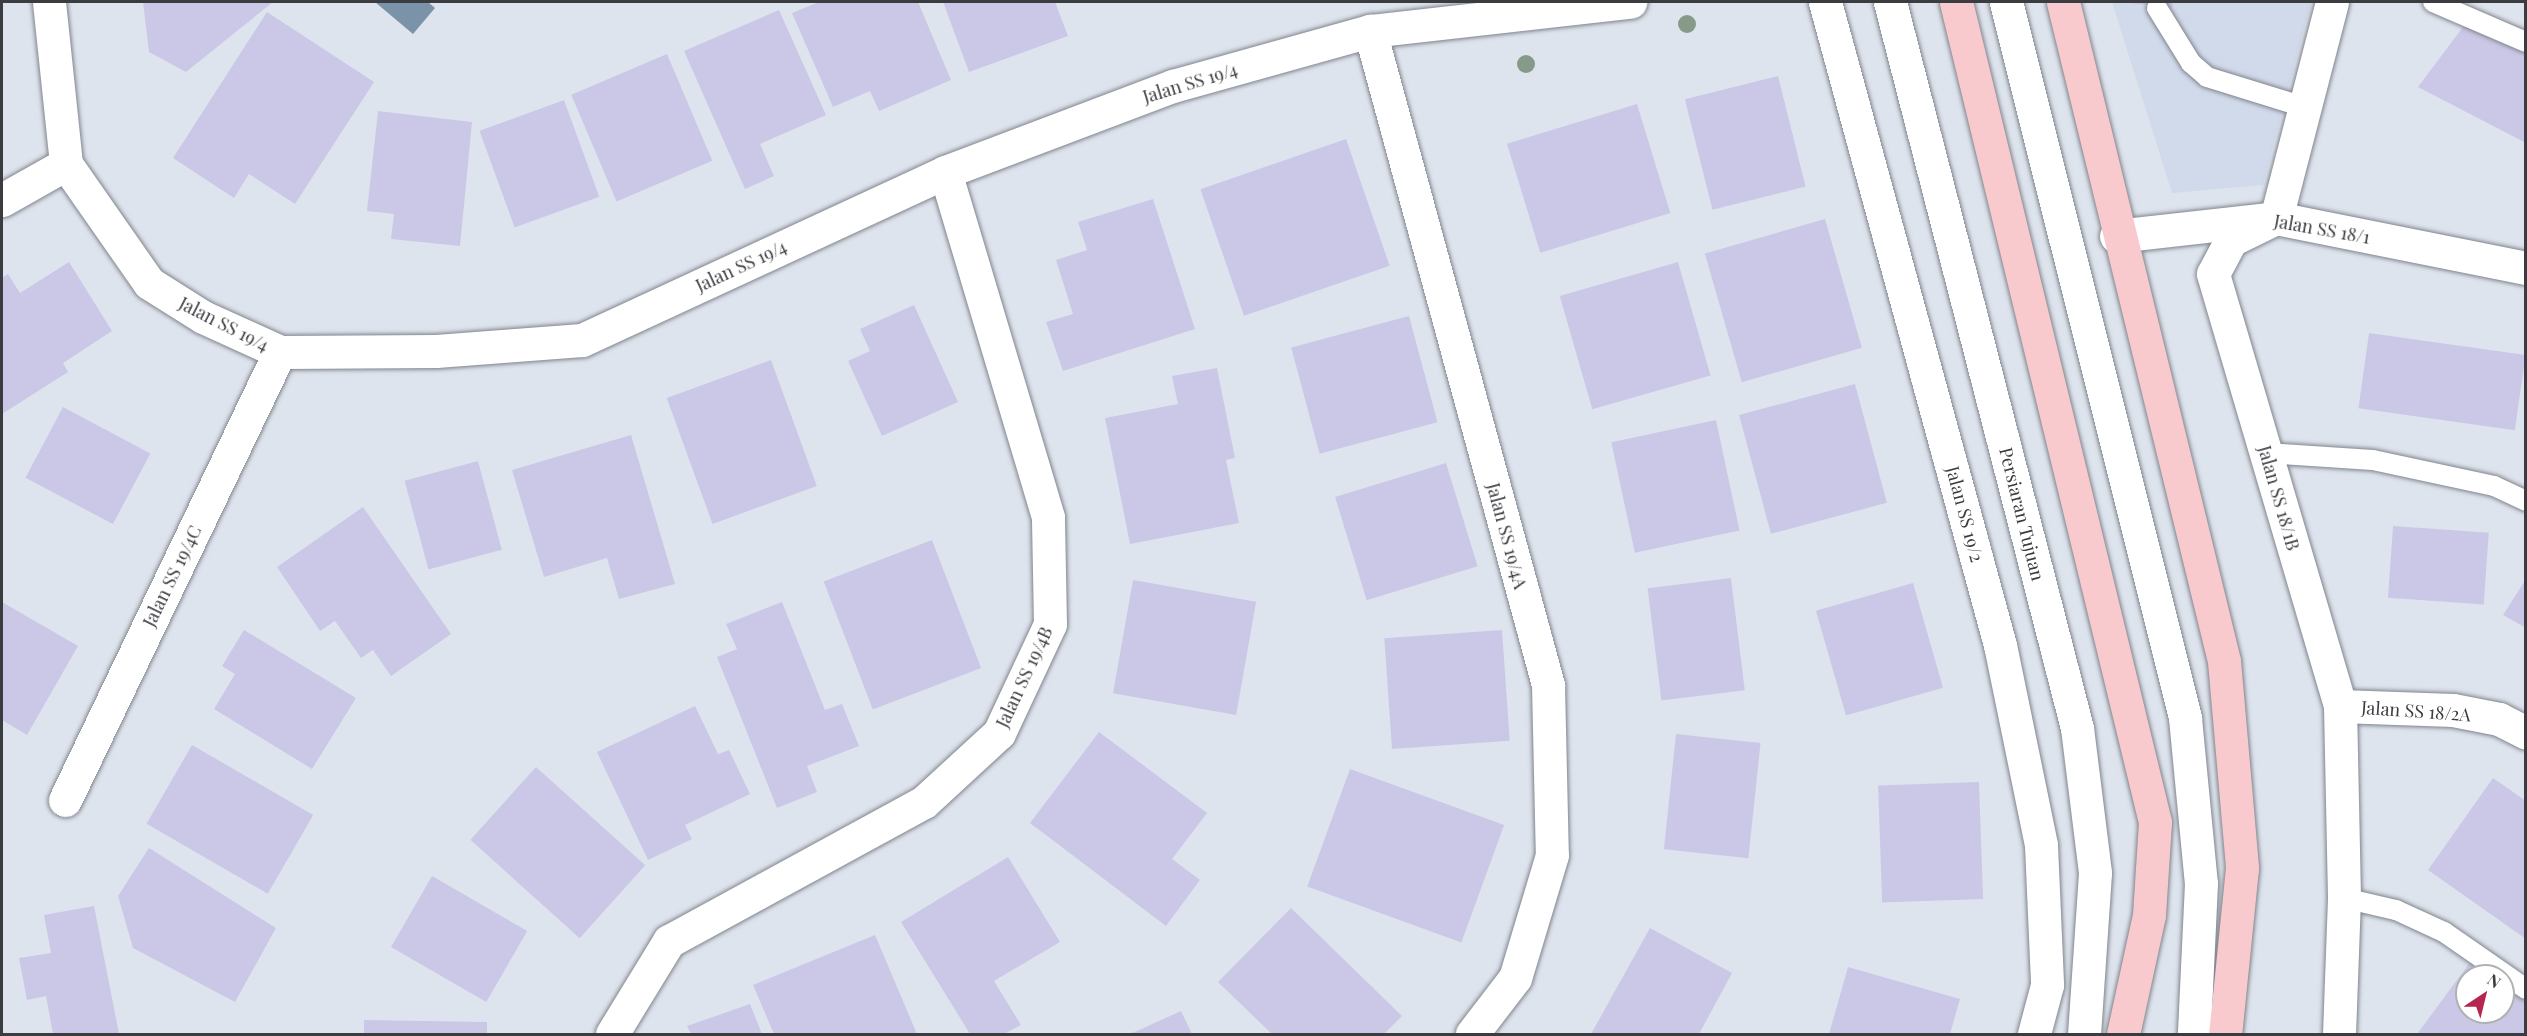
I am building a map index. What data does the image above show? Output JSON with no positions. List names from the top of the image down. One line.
{"streets":{"street":["Jalan SS 19/4","Jalan SS 18/1","Jalan SS 18/1B","Jalan SS 19/2","Persiaran Tujuan","Jalan SS 19/4A","Jalan SS 19/4C","Jalan SS 19/4B","Jalan SS 18/2A"]},"crossings":[["Jalan SS 19/4","Jalan SS 19/4A"],["Jalan SS 19/4","Jalan SS 19/4C"],["Jalan SS 19/4","Jalan SS 19/4B"],["Jalan SS 18/1","Jalan SS 18/1B"],["Jalan SS 18/1B","Jalan SS 18/2A"]],"north":"top right"}
